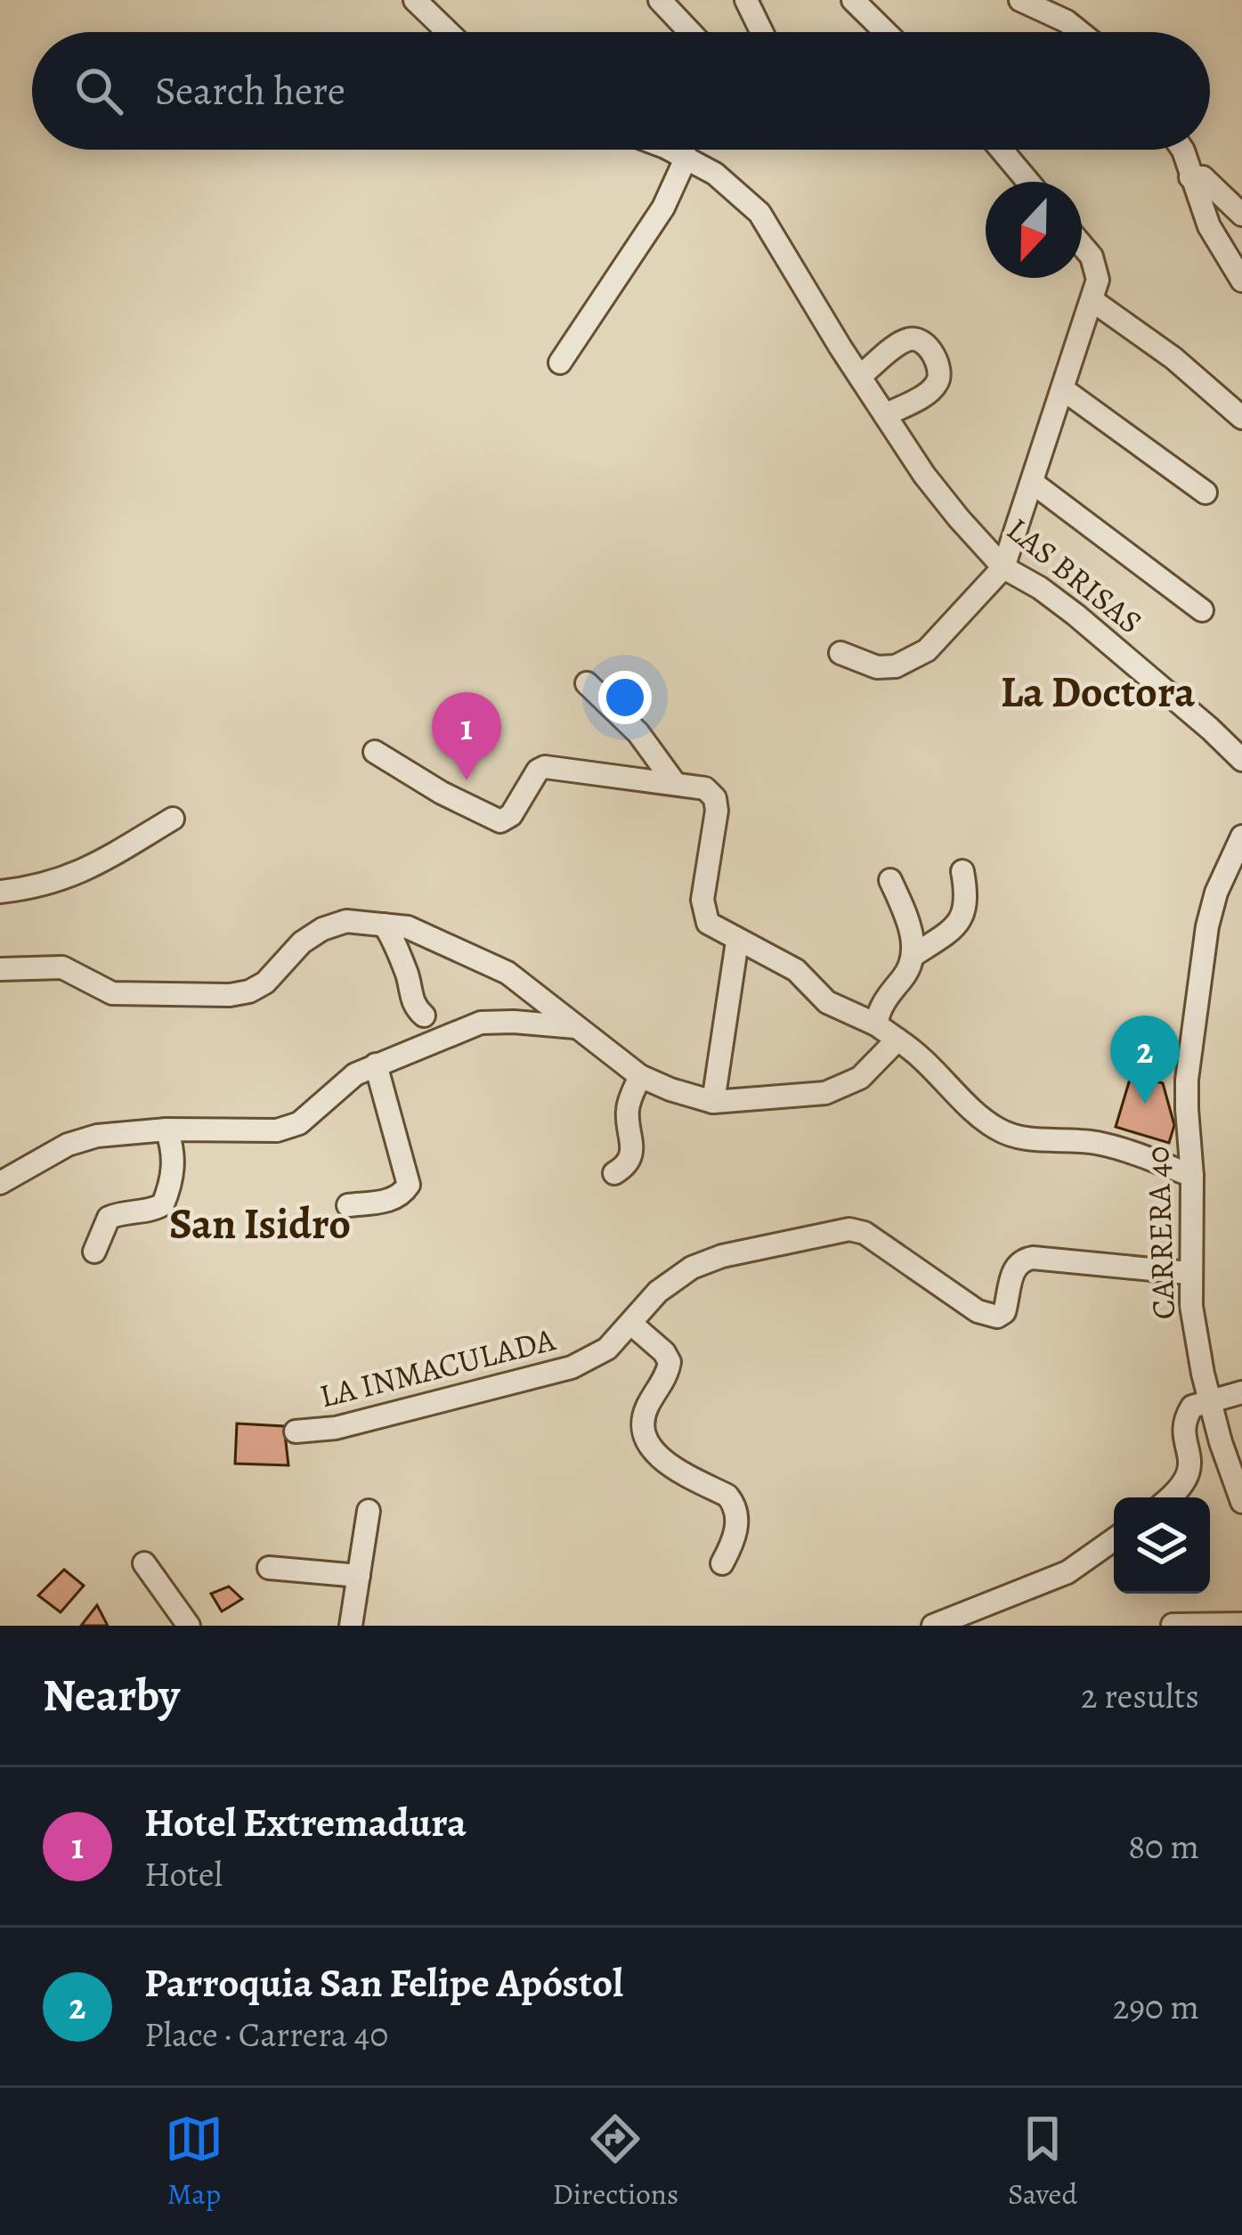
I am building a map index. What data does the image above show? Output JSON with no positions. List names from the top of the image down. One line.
{"streets":{"street":["LAS BRISAS","CARRERA 40","LA INMACULADA"]},"crossings":[["CARRERA 40","LA INMACULADA"]],"districts":["La Doctora","San Isidro"],"north":"bottom","page":{"search":"Search here","pins":["1","2"],"heading":["Nearby","2 results"],"list":[{"mark":"1","name":"Hotel Extremadura","note":"Hotel","value":"80 m"},{"mark":"2","name":"Parroquia San Felipe Apóstol","note":"Place · Carrera 40","value":"290 m"}],"nav":["Map","Directions","Saved"]}}
